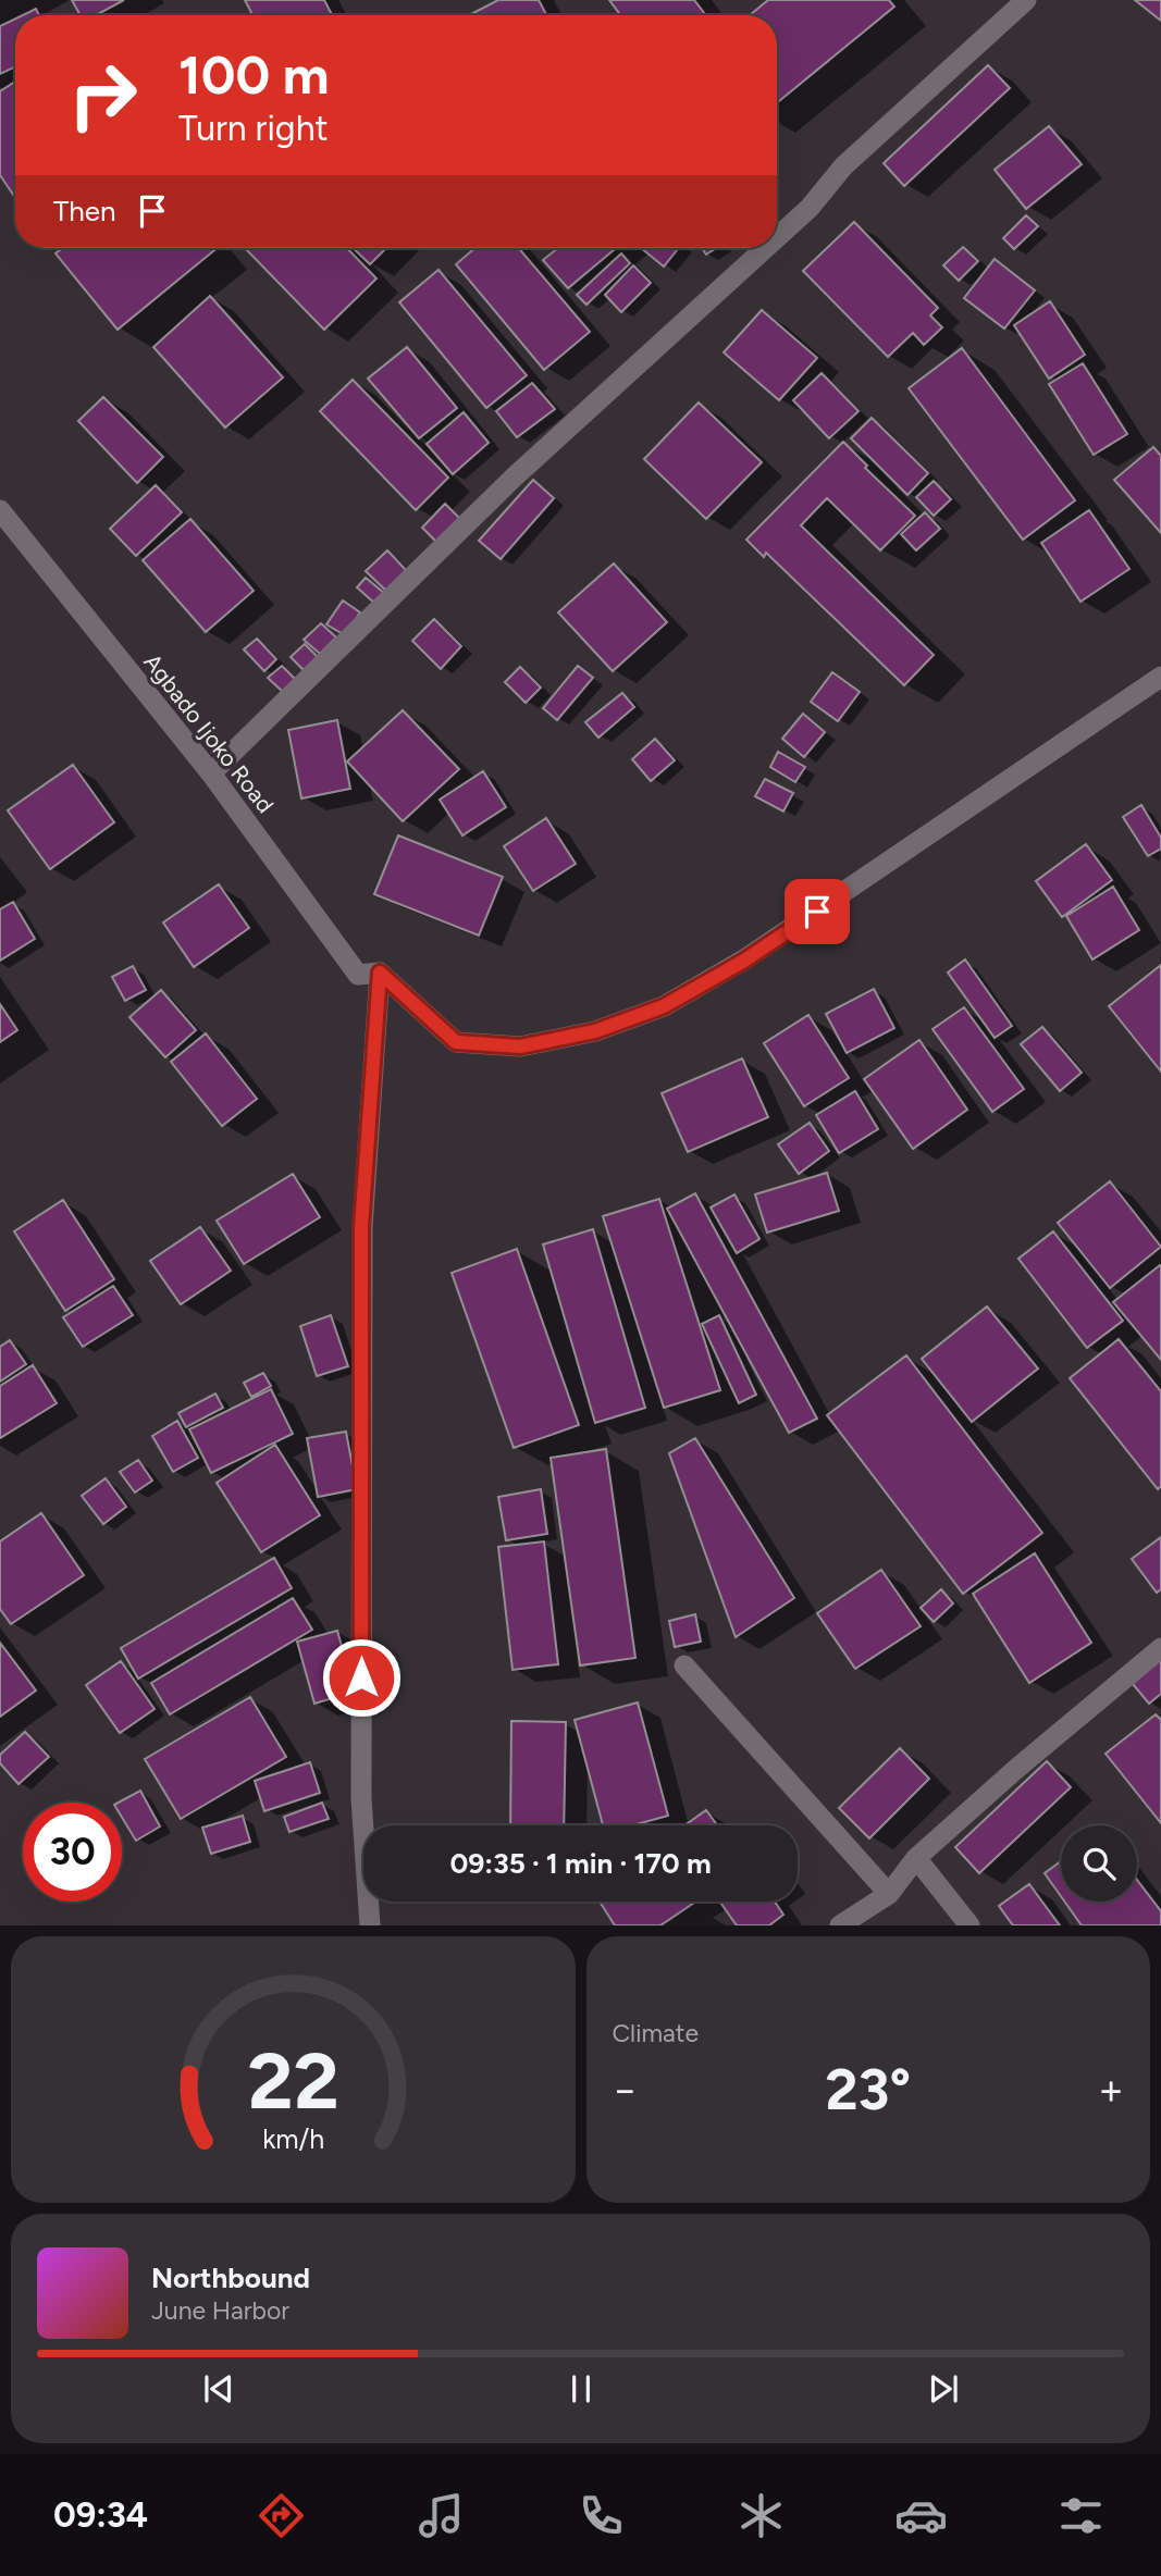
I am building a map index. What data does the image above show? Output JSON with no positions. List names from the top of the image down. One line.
{"streets":{"street":["Agbado Ijoko Road"]},"page":{"turn":["100 m","Turn right"],"then":"Then","limit":"30","trip":"09:35 · 1 min · 170 m","tile":"Climate","heat":["−","23°","+"],"song":["Northbound","June Harbor"],"tabs":"09:34","gauge":["22","km/h"]}}
